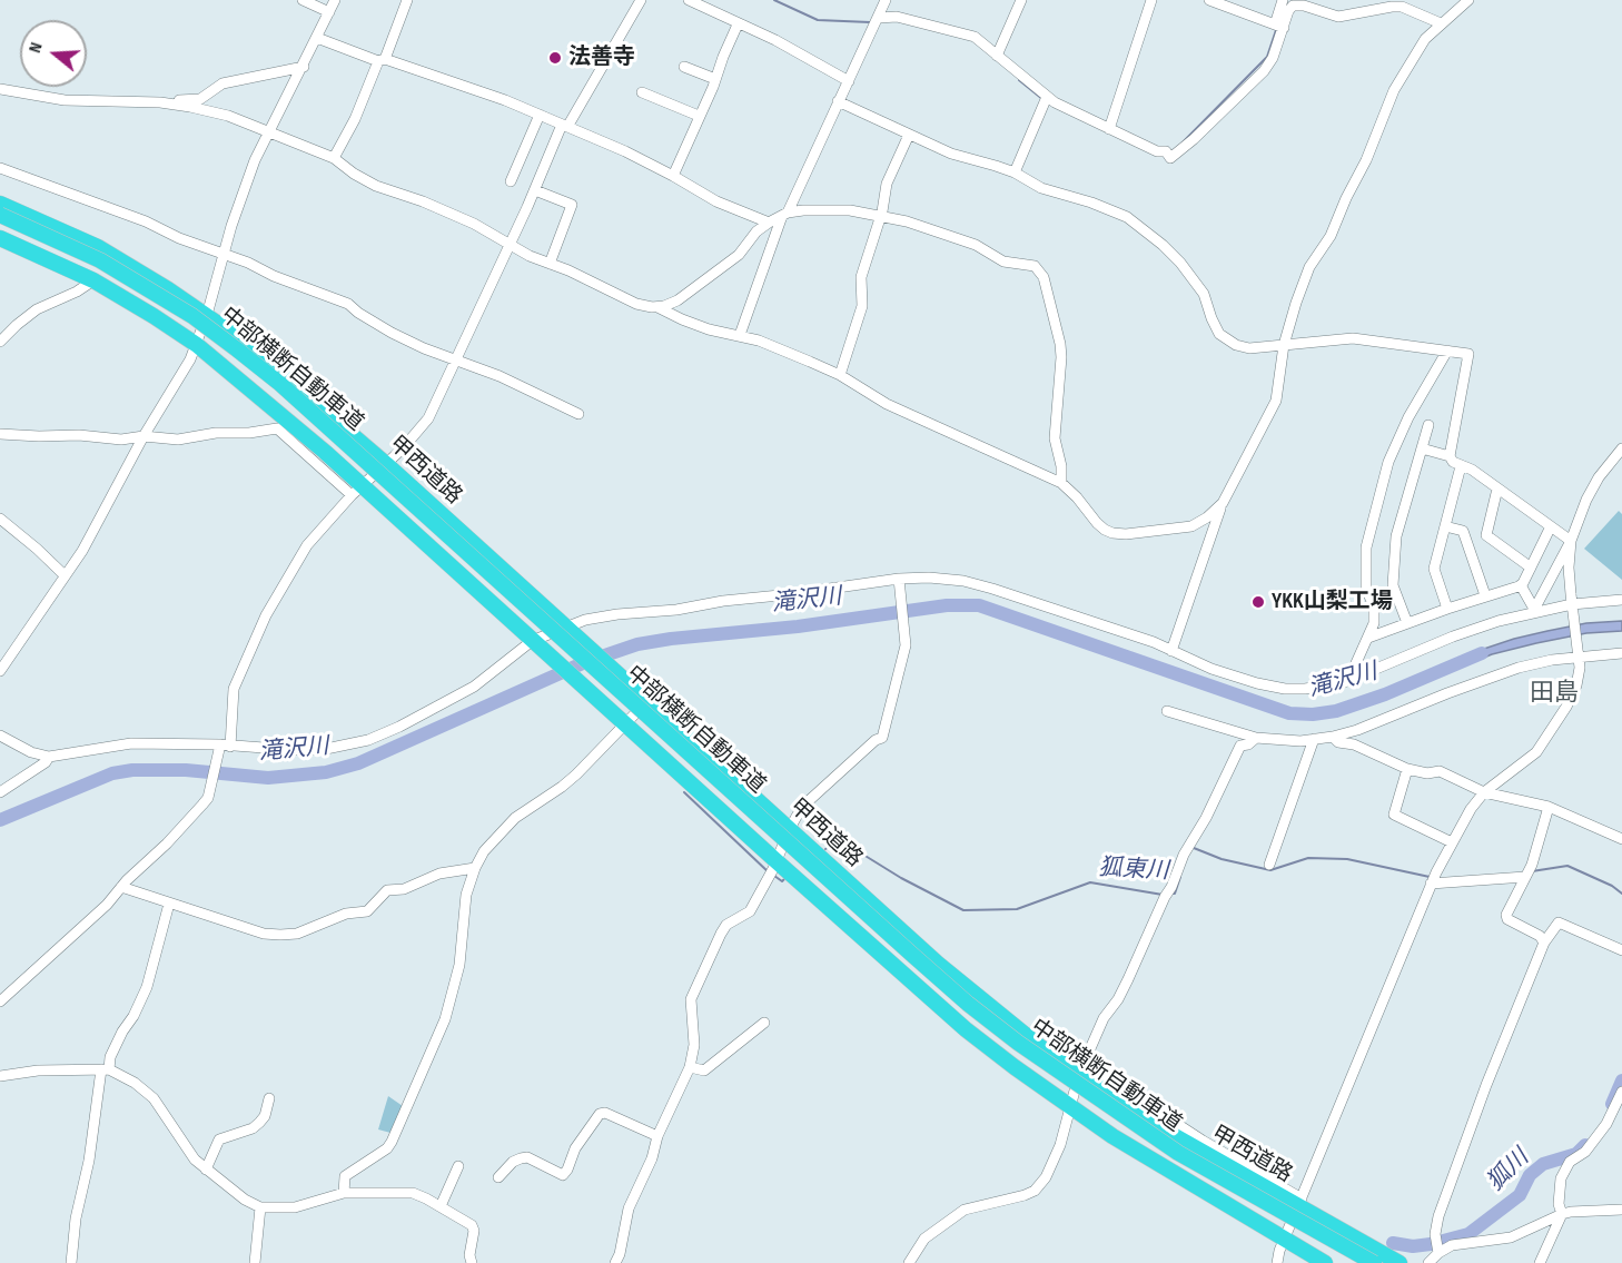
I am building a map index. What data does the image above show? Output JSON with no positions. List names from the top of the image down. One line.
{"streets":{"highway":["中部横断自動車道","甲西道路"]},"districts":["田島"],"water":["滝沢川","狐東川","狐川"],"places":["法善寺","YKK山梨工場"],"north":"left"}
